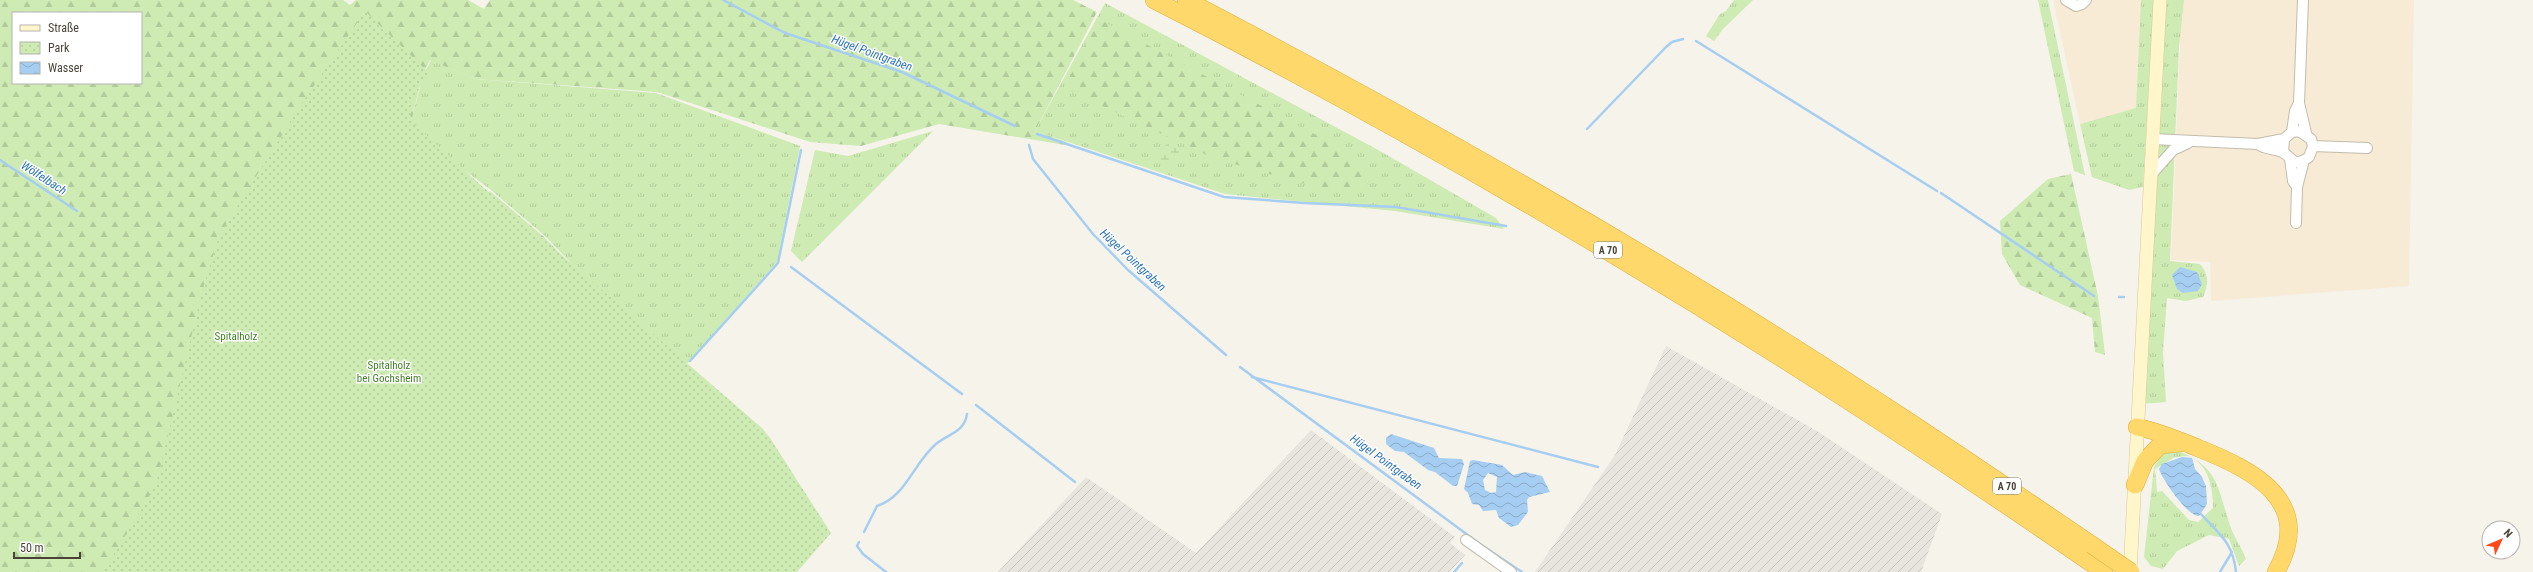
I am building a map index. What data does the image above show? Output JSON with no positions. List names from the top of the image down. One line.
{"streets":{"highway":["A 70"]},"water":["Hügel Pointgraben","Wölfelbach"],"parks":["Spitalholz","Spitalholz bei Gochsheim"],"legend":["Straße","Park","Wasser"],"scale_bar":"50 m","north":"top right"}
